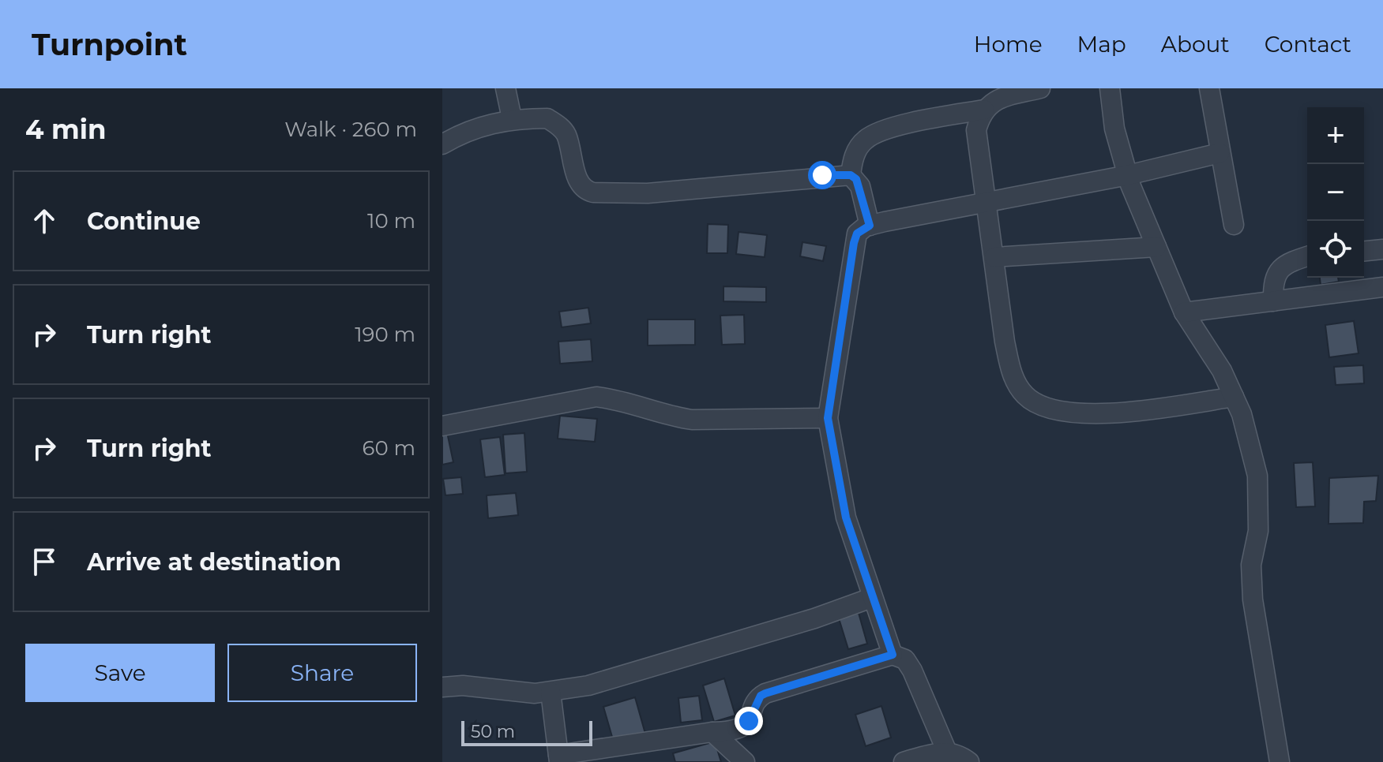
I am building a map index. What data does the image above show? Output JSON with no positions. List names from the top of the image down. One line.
{"scale_bar":"50 m","page":{"header":"Turnpoint","nav":["Home","Map","About","Contact"],"heading":["4 min","Walk · 260 m"],"map_buttons":["+","−"],"list":[["Continue","10 m"],["Turn right","190 m"],["Turn right","60 m"],"Arrive at destination"],"buttons":["Save","Share"],"scale":"50 m"}}
